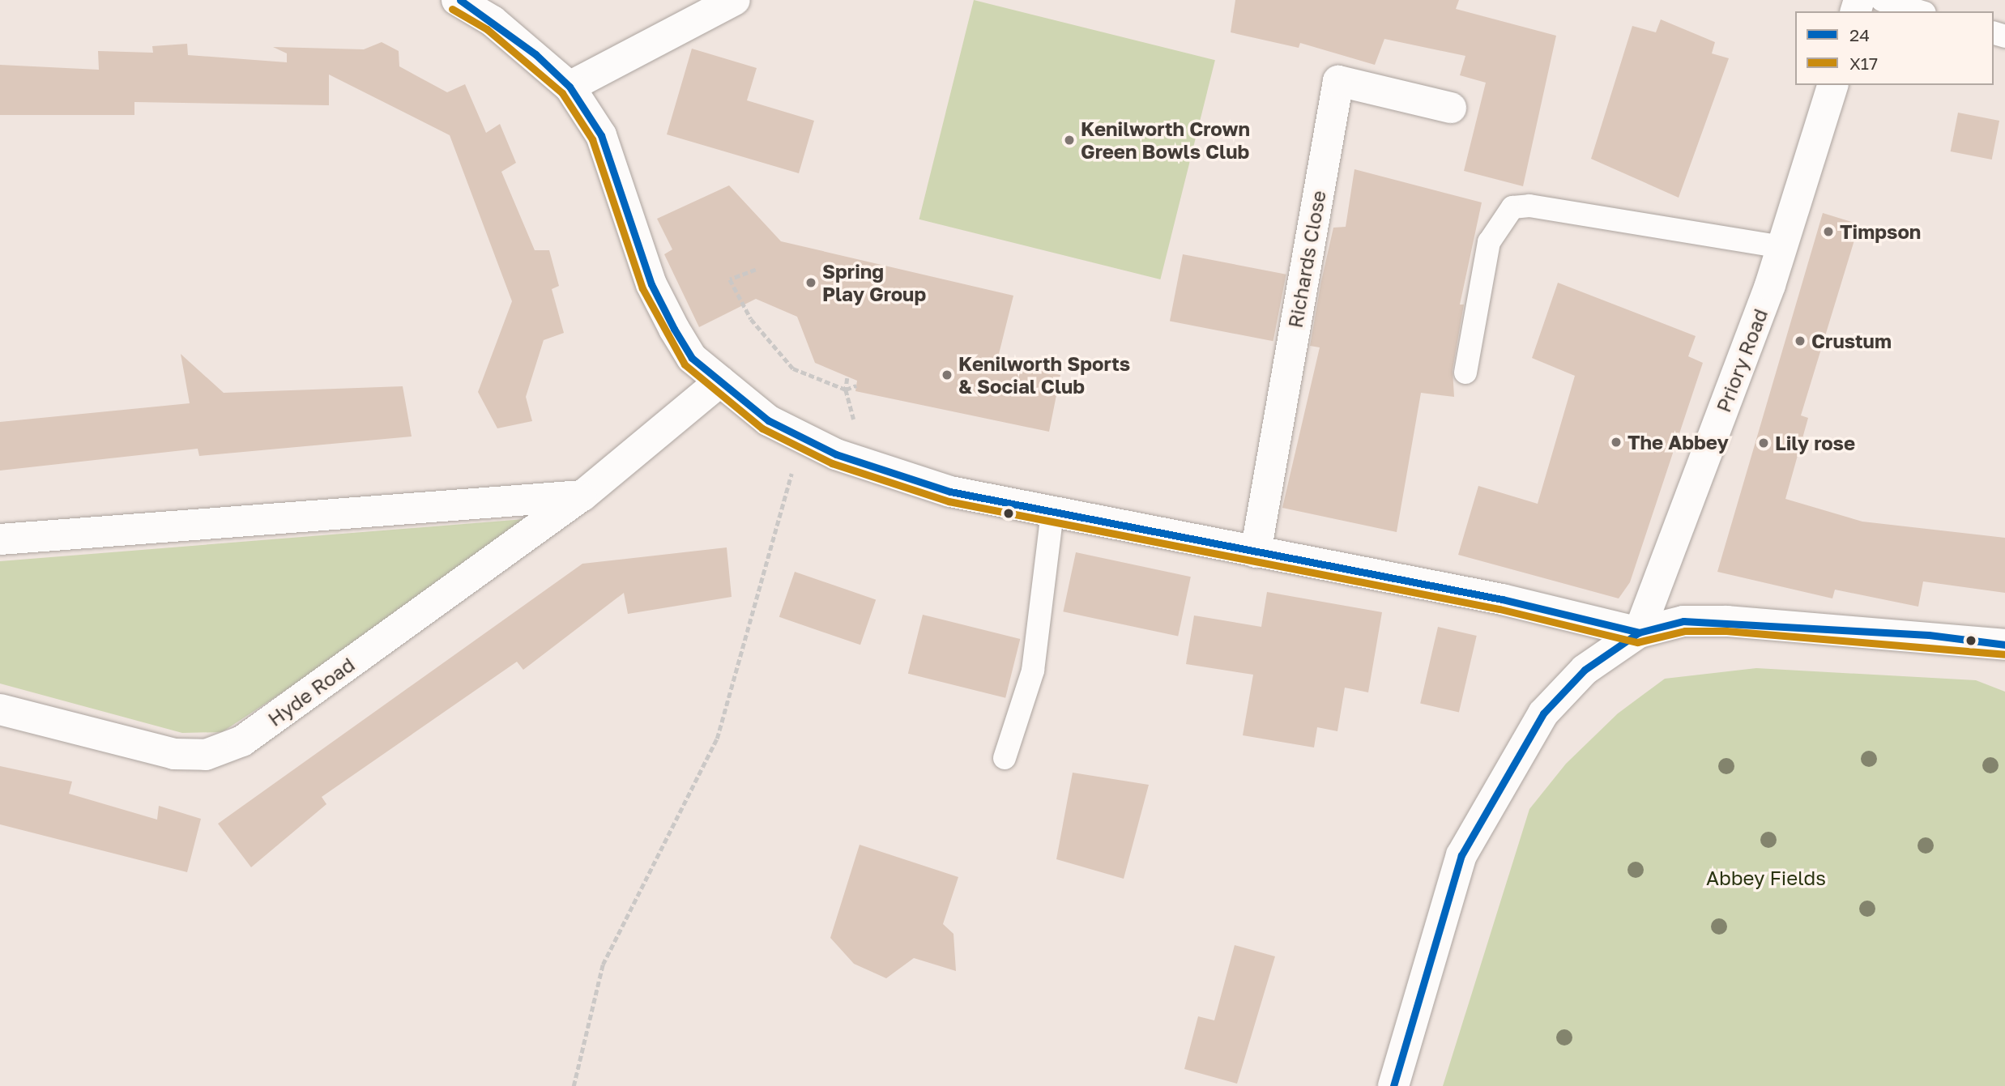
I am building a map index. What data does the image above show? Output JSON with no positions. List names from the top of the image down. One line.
{"streets":{"street":["Richards Close","Priory Road","Hyde Road"]},"parks":["Abbey Fields"],"places":["Kenilworth Crown Green Bowls Club","Timpson","Spring Play Group","Crustum","Kenilworth Sports & Social Club","The Abbey","Lily rose"],"lines":["transit line 24","transit line X17"],"legend":["24","X17"]}
